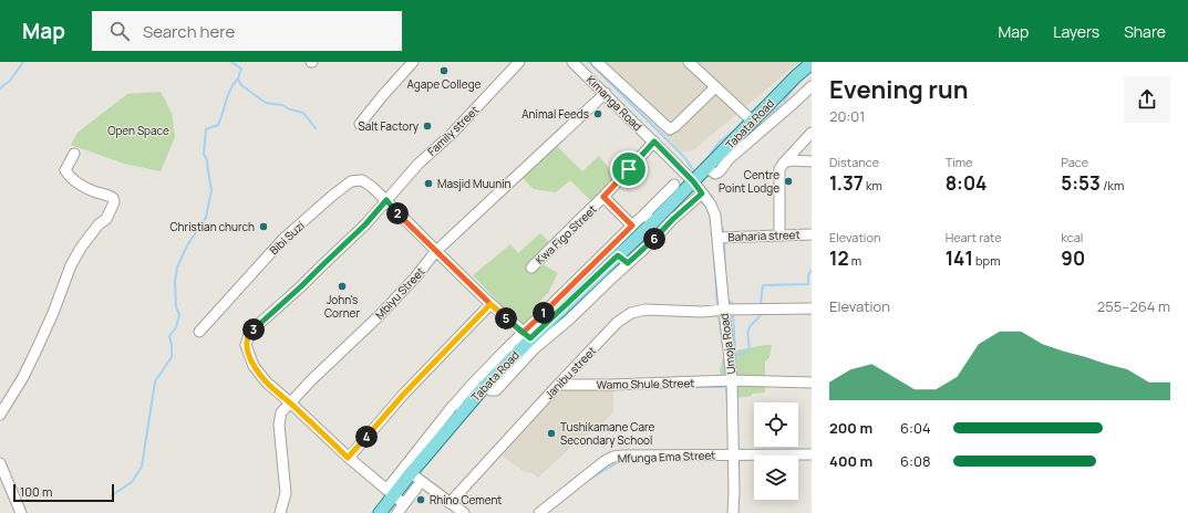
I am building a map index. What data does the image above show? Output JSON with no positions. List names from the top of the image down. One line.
{"streets":{"main road":["Tabata Road"],"street":["Kimanga Road","Family street","Kwa Figo Street","Baharia street","Bibi Suzi","Mbiyu Street","Umoja Road","Janibu street","Wamo Shule Street","Mfunga Ema Street"]},"crossings":[["Kimanga Road","Tabata Road"],["Kimanga Road","Kwa Figo Street"],["Kimanga Road","Mbiyu Street"],["Kimanga Road","Umoja Road"],["Tabata Road","Bibi Suzi"],["Tabata Road","Umoja Road"],["Family street","Bibi Suzi"],["Family street","Mbiyu Street"],["Baharia street","Umoja Road"],["Bibi Suzi","Mbiyu Street"],["Umoja Road","Janibu street"],["Umoja Road","Wamo Shule Street"],["Umoja Road","Mfunga Ema Street"],["Janibu street","Wamo Shule Street"]],"parks":["Open Space"],"places":["Agape College","Animal Feeds","Salt Factory","Centre Point Lodge","Masjid Muunin","Christian church","John's Corner","Tushikamane Care Secondary School","Rhino Cement"],"scale_bar":"100 m","page":{"header":"Map","search":"Search here","nav":["Map","Layers","Share"],"heading":["Evening run","20:01"],"stats":[["Distance","1.37 km"],["Time","8:04"],["Pace","5:53 /km"],["Elevation","12 m"],["Heart rate","141 bpm"],["kcal","90"]],"pins":["2","6","1","5","3","4"],"chart":["Elevation","255–264 m"],"list":[{"name":"200 m","note":"6:04"},{"name":"400 m","note":"6:08"}],"scale":"100 m"}}
